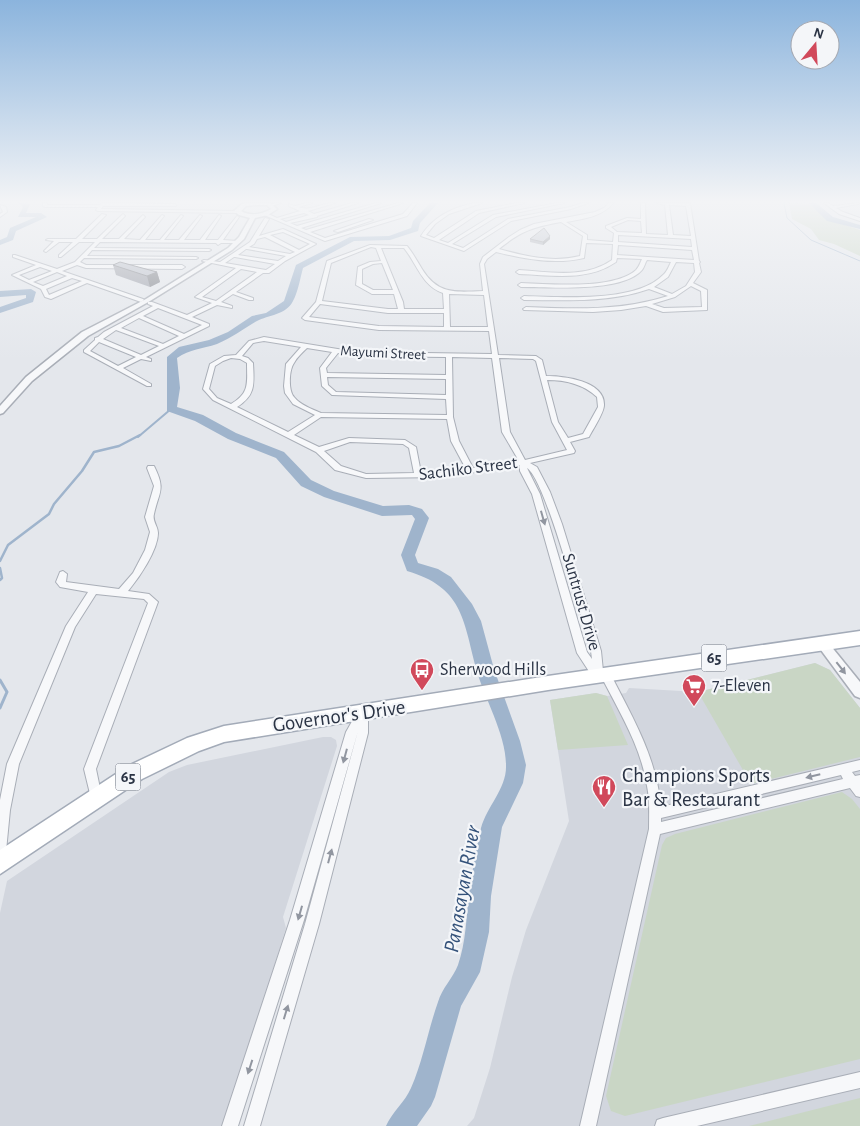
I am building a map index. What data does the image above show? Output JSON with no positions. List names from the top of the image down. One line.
{"streets":{"main road":["65","Governor's Drive"],"street":["Mayumi Street","Sachiko Street","Suntrust Drive"]},"crossings":[["Mayumi Street","Sachiko Street"],["Mayumi Street","Suntrust Drive"],["Sachiko Street","Suntrust Drive"],["Suntrust Drive","Governor's Drive"]],"water":["Panasayan River"],"places":{"bus stop":["Sherwood Hills"],"supermarket":["7-Eleven"],"restaurant":["Champions Sports Bar & Restaurant"]},"north":"top"}
